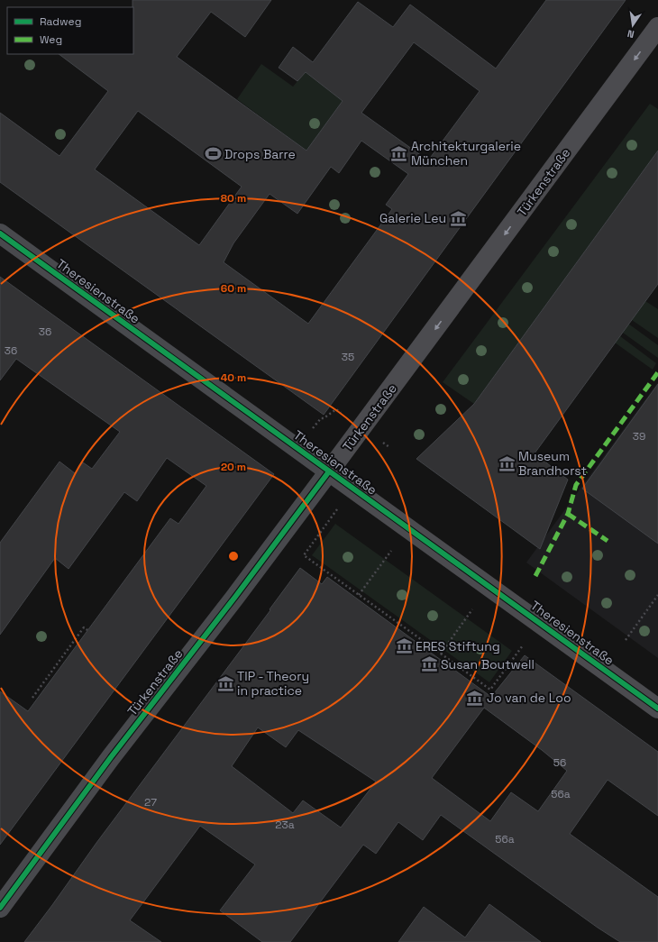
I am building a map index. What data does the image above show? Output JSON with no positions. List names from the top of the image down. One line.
{"streets":{"main road":["Türkenstraße","Theresienstraße"]},"crossings":[["Türkenstraße","Theresienstraße"]],"one_way":["Türkenstraße"],"places":{"museum":["Architekturgalerie München","Galerie Leu","Museum Brandhorst","ERES Stiftung","Susan Boutwell","TIP - Theory in practice","Jo van de Loo"],"sports":["Drops Barre"]},"house_numbers":["36","36","35","39","56","56a","27","23a","56a"],"legend":["Radweg","Weg"],"north":"bottom","rings":["80 m","60 m","40 m","20 m"]}
